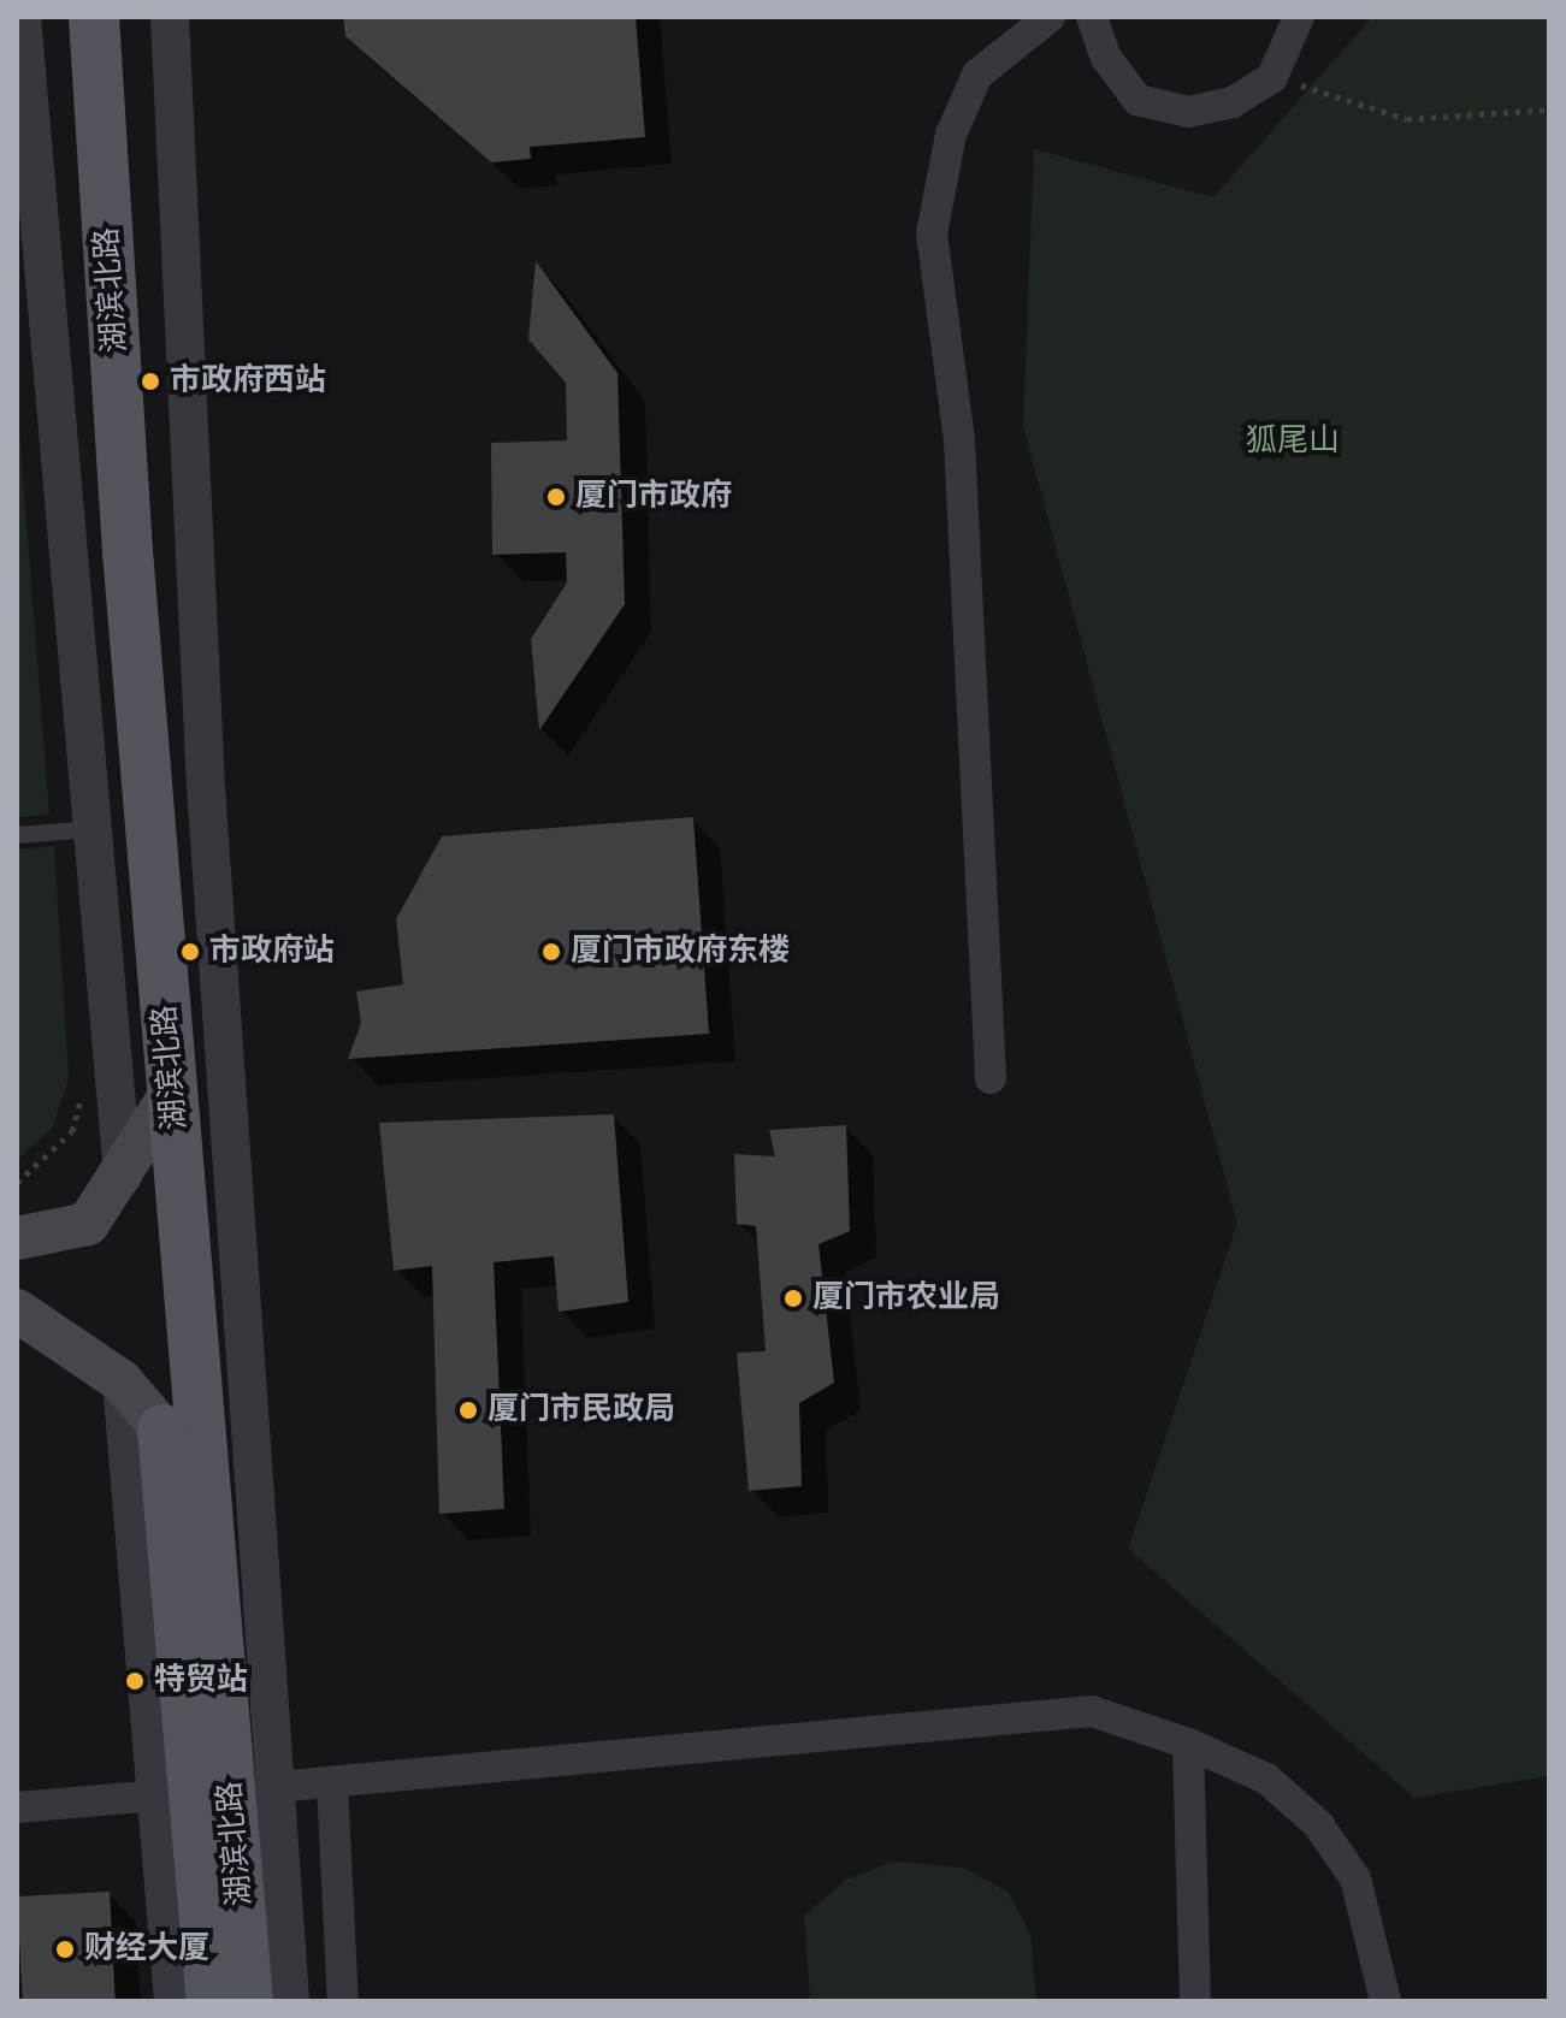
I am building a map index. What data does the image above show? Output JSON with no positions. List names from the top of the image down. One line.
{"streets":{"main road":["湖滨北路"]},"parks":["狐尾山"],"places":["市政府西站","厦门市政府","市政府站","厦门市政府东楼","厦门市农业局","厦门市民政局","特贸站","财经大厦"]}
